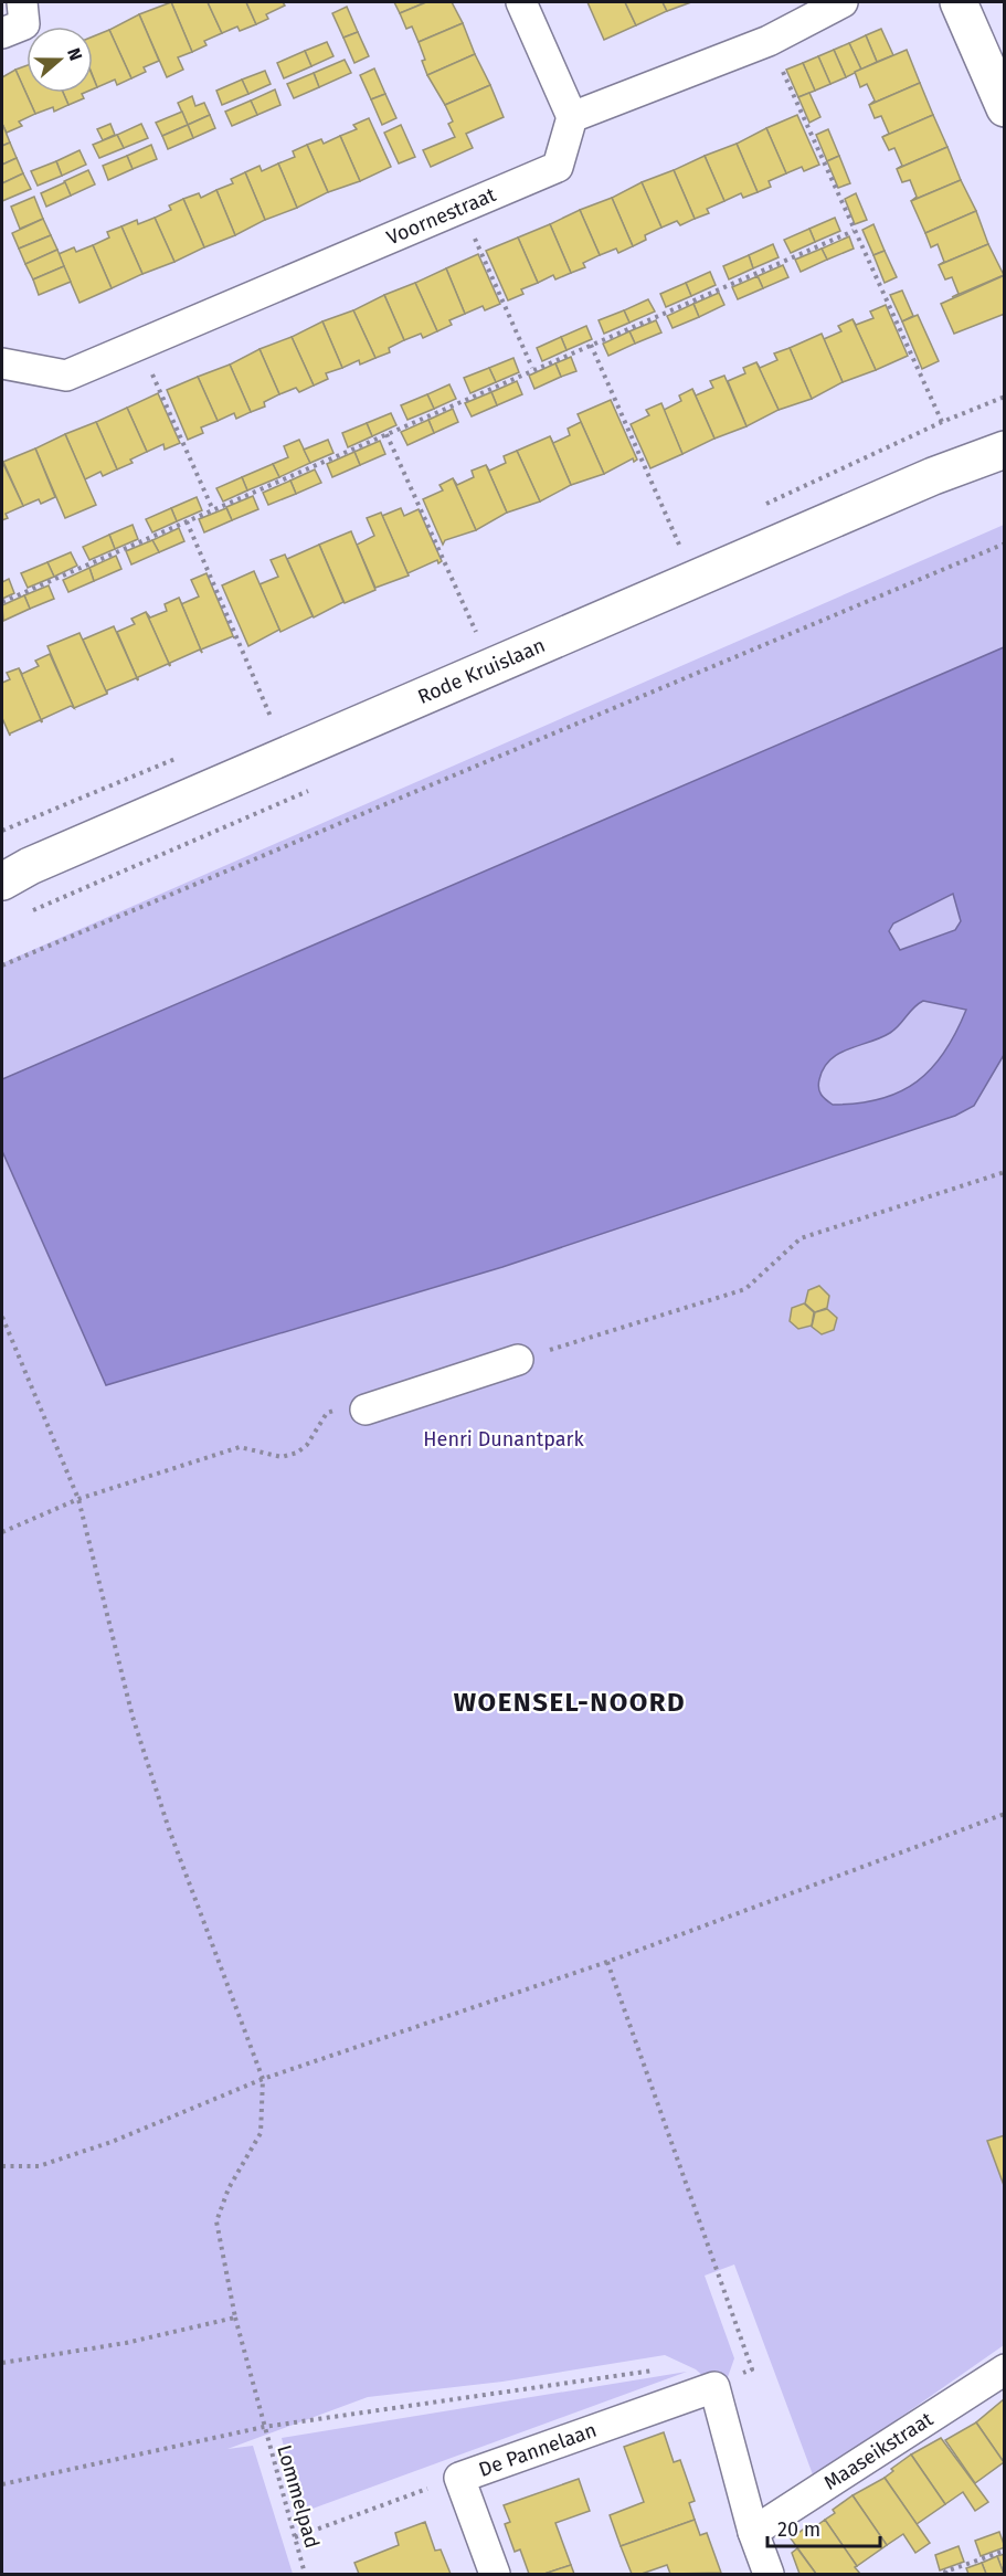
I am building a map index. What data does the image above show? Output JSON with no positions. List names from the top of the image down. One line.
{"streets":{"main road":["Rode Kruislaan"],"street":["Voornestraat","De Pannelaan","Maaseikstraat"],"path":["Lommelpad"]},"districts":["WOENSEL-NOORD"],"parks":["Henri Dunantpark"],"scale_bar":"20 m","north":"right"}
